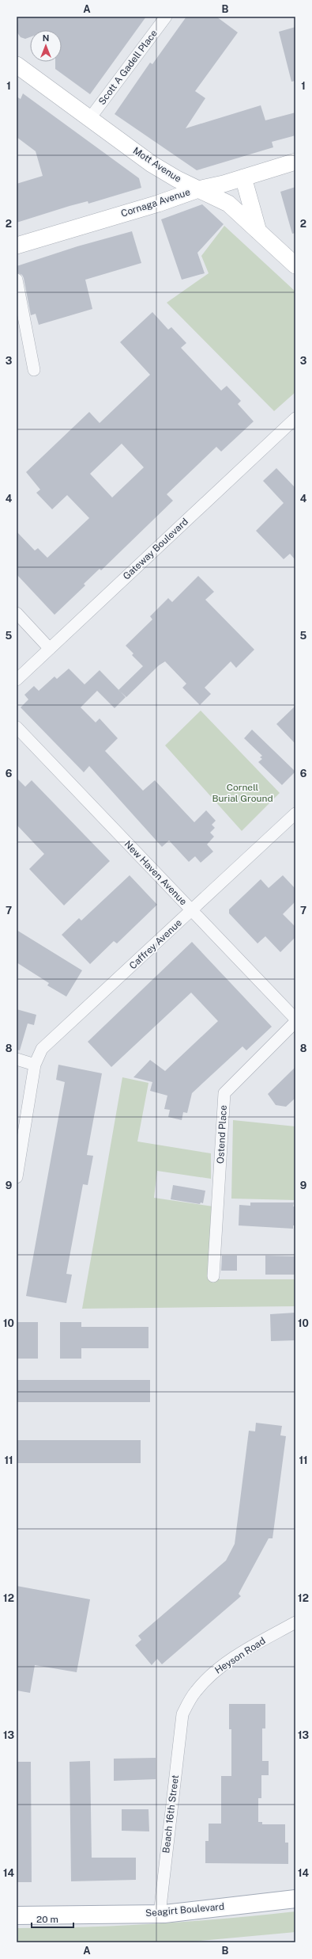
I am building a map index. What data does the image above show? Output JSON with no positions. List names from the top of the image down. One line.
{"streets":{"main road":["Seagirt Boulevard"],"street":["Scott A Gadell Place","Mott Avenue","Cornaga Avenue","Gateway Boulevard","New Haven Avenue","Caffrey Avenue","Ostend Place","Heyson Road","Beach 16th Street"]},"crossings":[["Scott A Gadell Place","Mott Avenue"],["Mott Avenue","Cornaga Avenue"],["New Haven Avenue","Caffrey Avenue"],["Heyson Road","Beach 16th Street"],["Beach 16th Street","Seagirt Boulevard"]],"parks":["Cornell Burial Ground"],"scale_bar":"20 m","north":"top","grid":{"columns":["A","B"],"rows":["1","2","3","4","5","6","7","8","9","10","11","12","13","14"]}}
